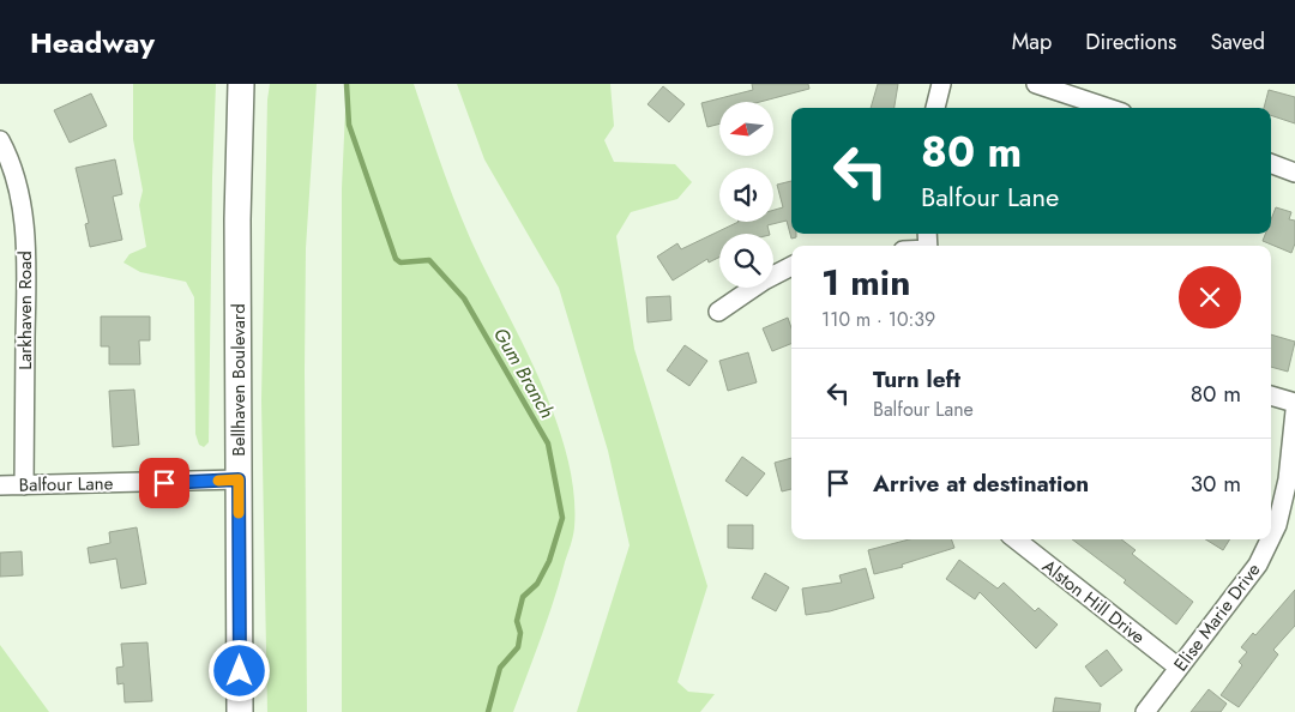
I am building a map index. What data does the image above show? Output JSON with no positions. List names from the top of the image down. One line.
{"streets":{"main road":["Bellhaven Boulevard"],"street":["Larkhaven Road","Balfour Lane","Alston Hill Drive","Elise Marie Drive"]},"crossings":[["Larkhaven Road","Balfour Lane"],["Bellhaven Boulevard","Balfour Lane"],["Alston Hill Drive","Elise Marie Drive"]],"water":["Gum Branch"],"north":"left","page":{"header":"Headway","nav":["Map","Directions","Saved"],"turn":["80 m","Balfour Lane"],"heading":["1 min","110 m · 10:39"],"list":[{"name":"Turn left","note":"Balfour Lane","value":"80 m"},{"name":"Arrive at destination","value":"30 m"}]}}
